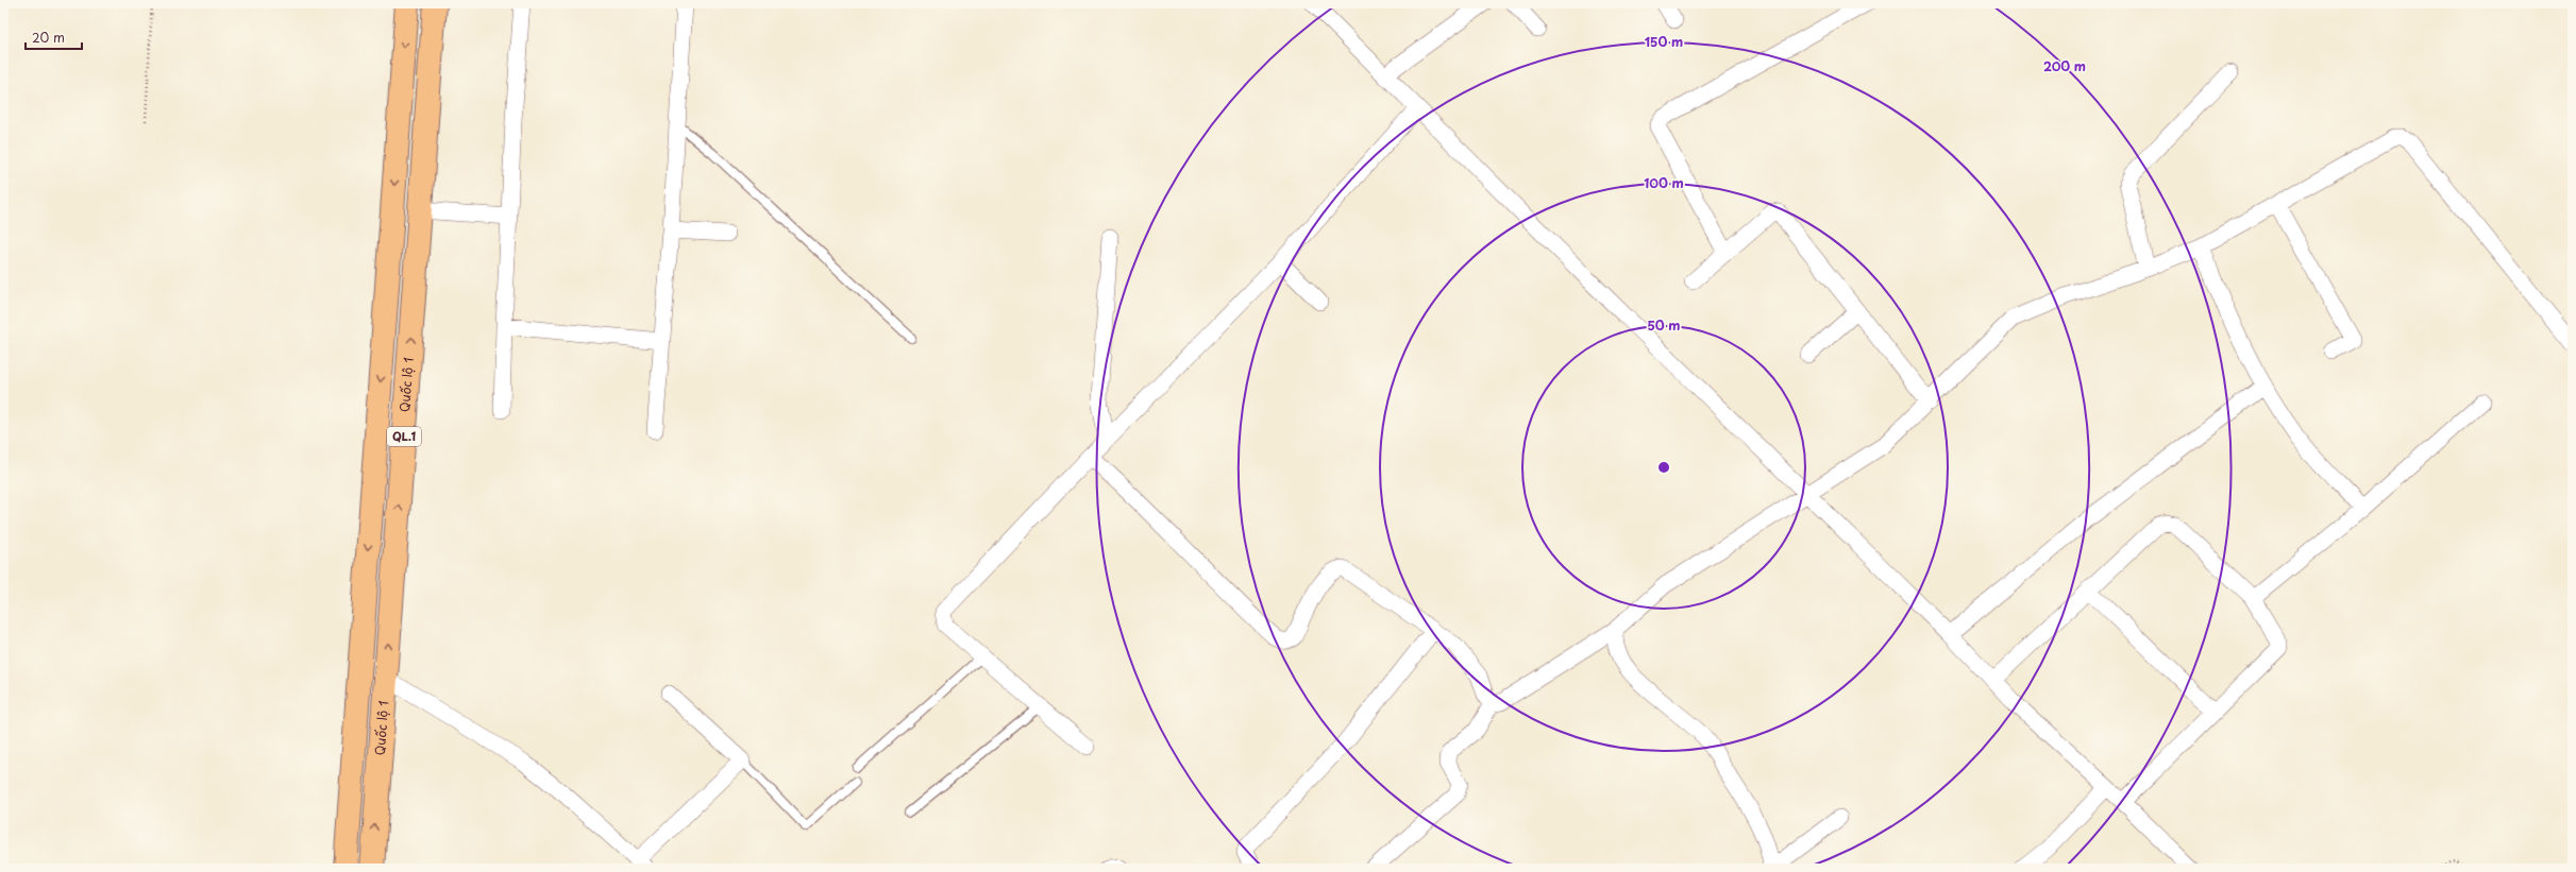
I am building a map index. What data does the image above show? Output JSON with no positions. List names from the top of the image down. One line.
{"streets":{"highway":["Quốc lộ 1","QL.1"]},"scale_bar":"20 m","rings":["150 m","200 m","100 m","50 m"]}
